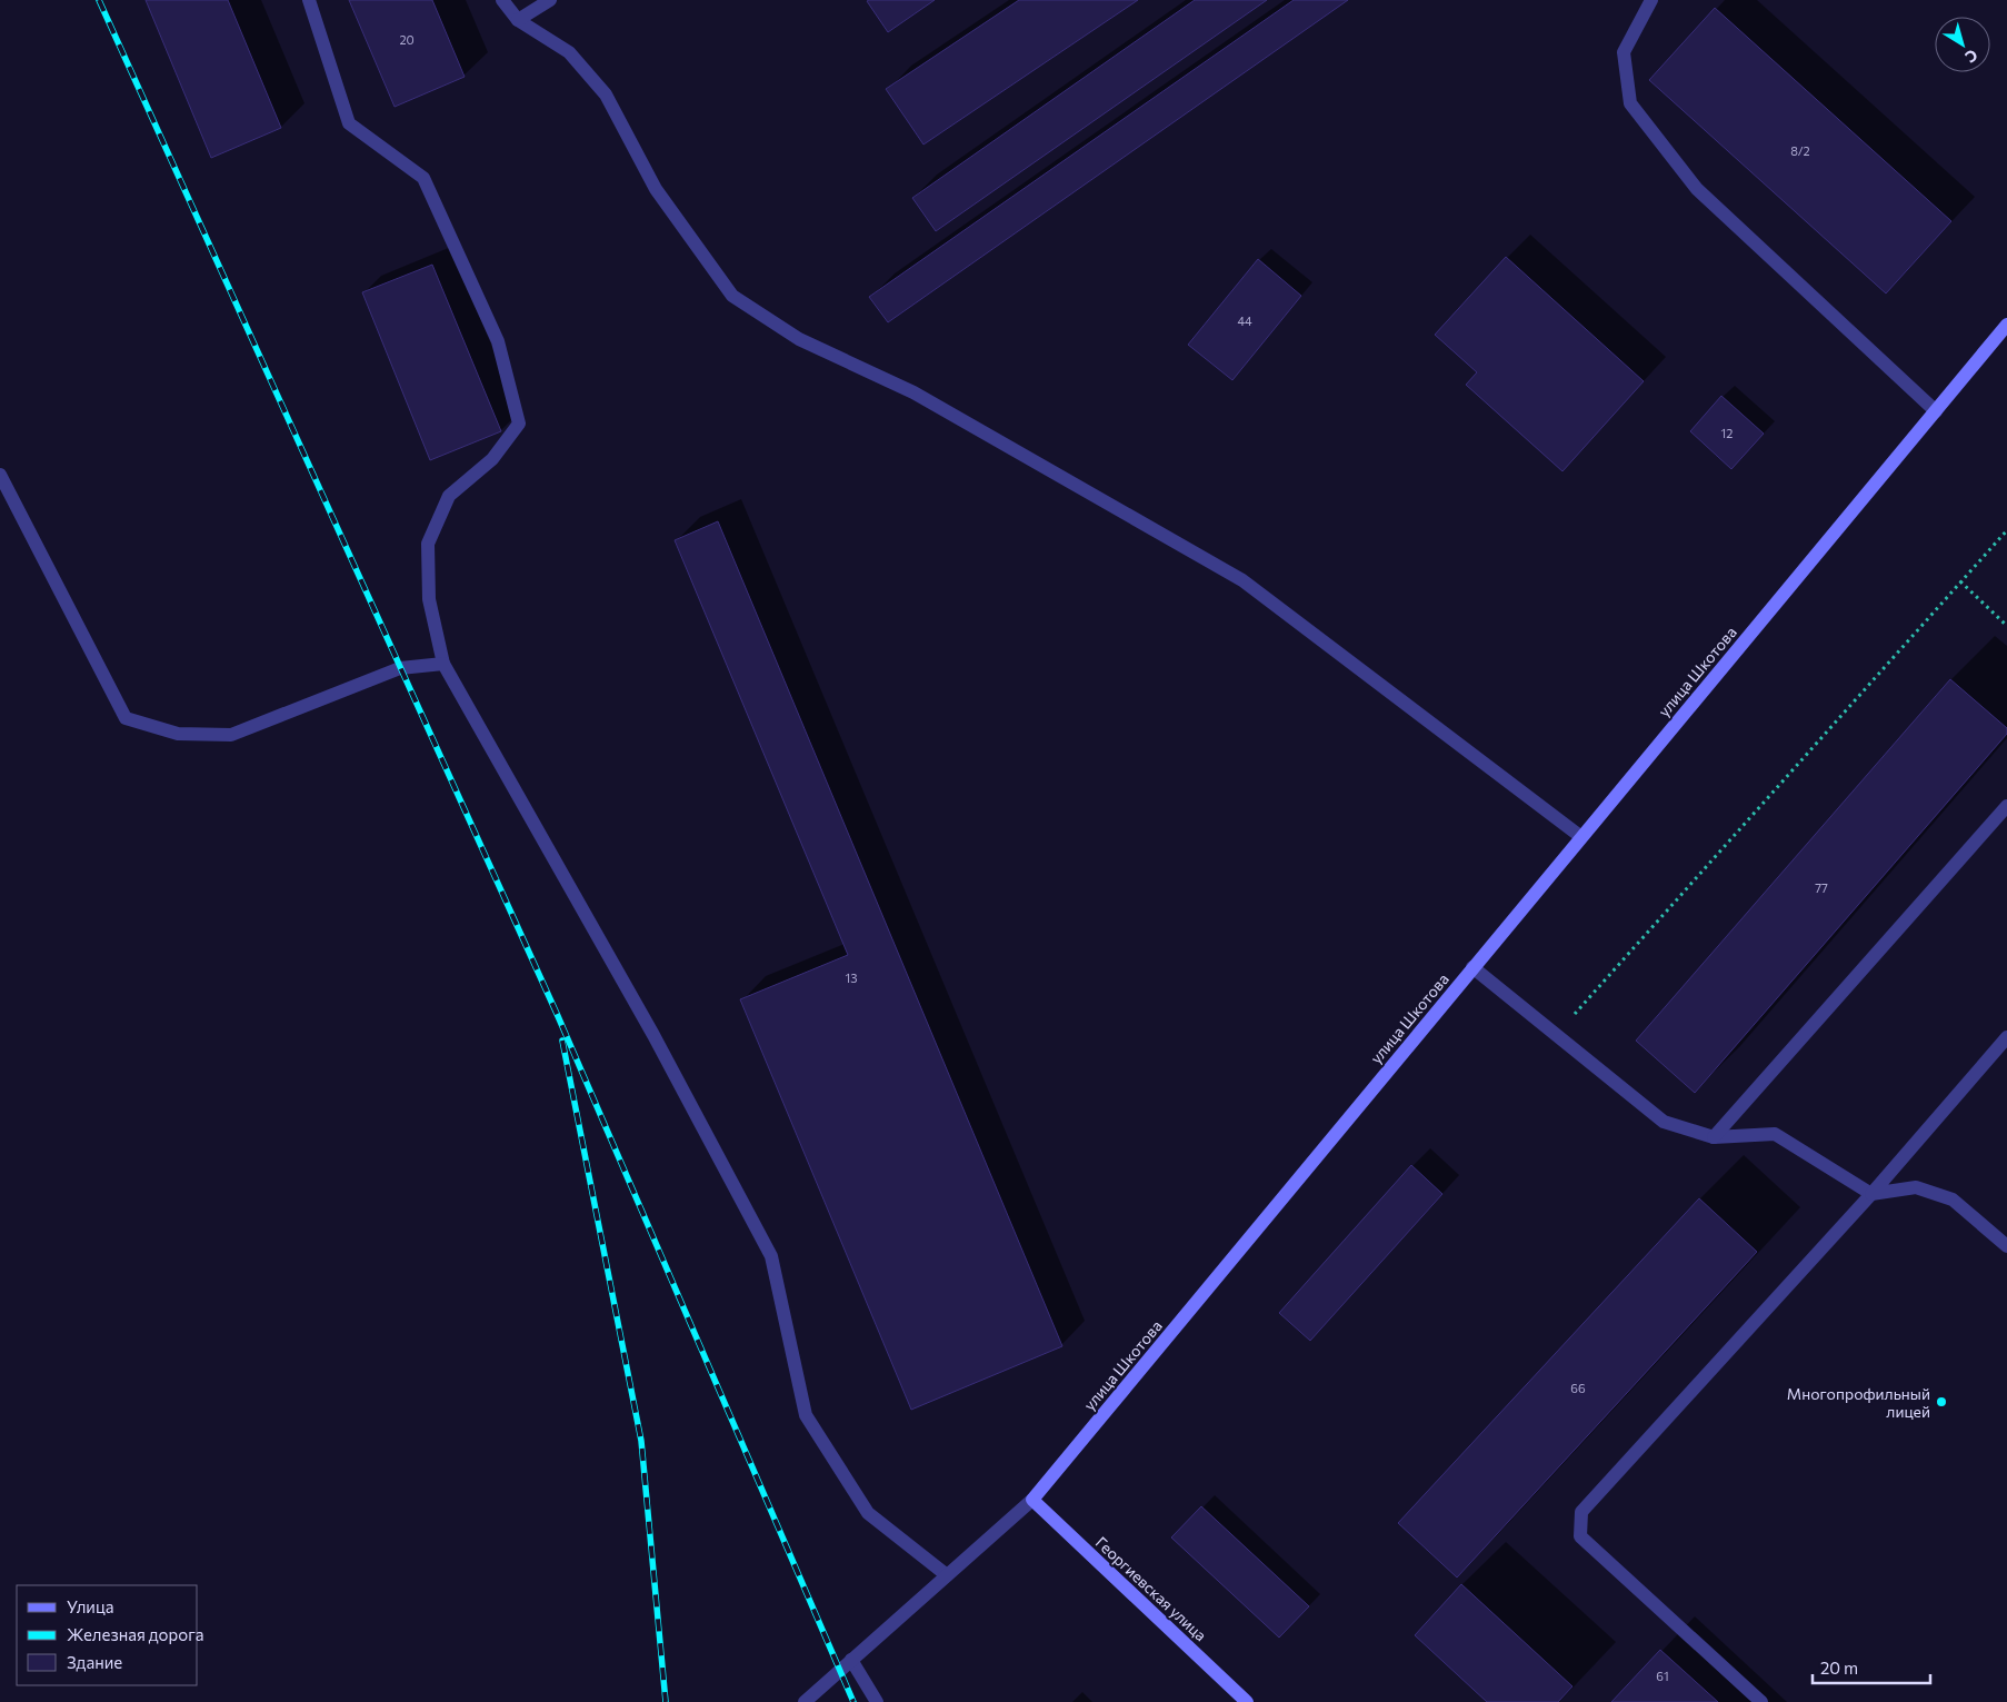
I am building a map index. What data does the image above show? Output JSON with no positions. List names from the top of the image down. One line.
{"streets":{"street":["улица Шкотова","Георгиевская улица"]},"crossings":[["улица Шкотова","Георгиевская улица"]],"places":["Многопрофильный лицей"],"house_numbers":["20","8/2","44","12","77","13","66","61"],"legend":["Улица","Железная дорога","Здание"],"scale_bar":"20 m","north":"bottom right"}
